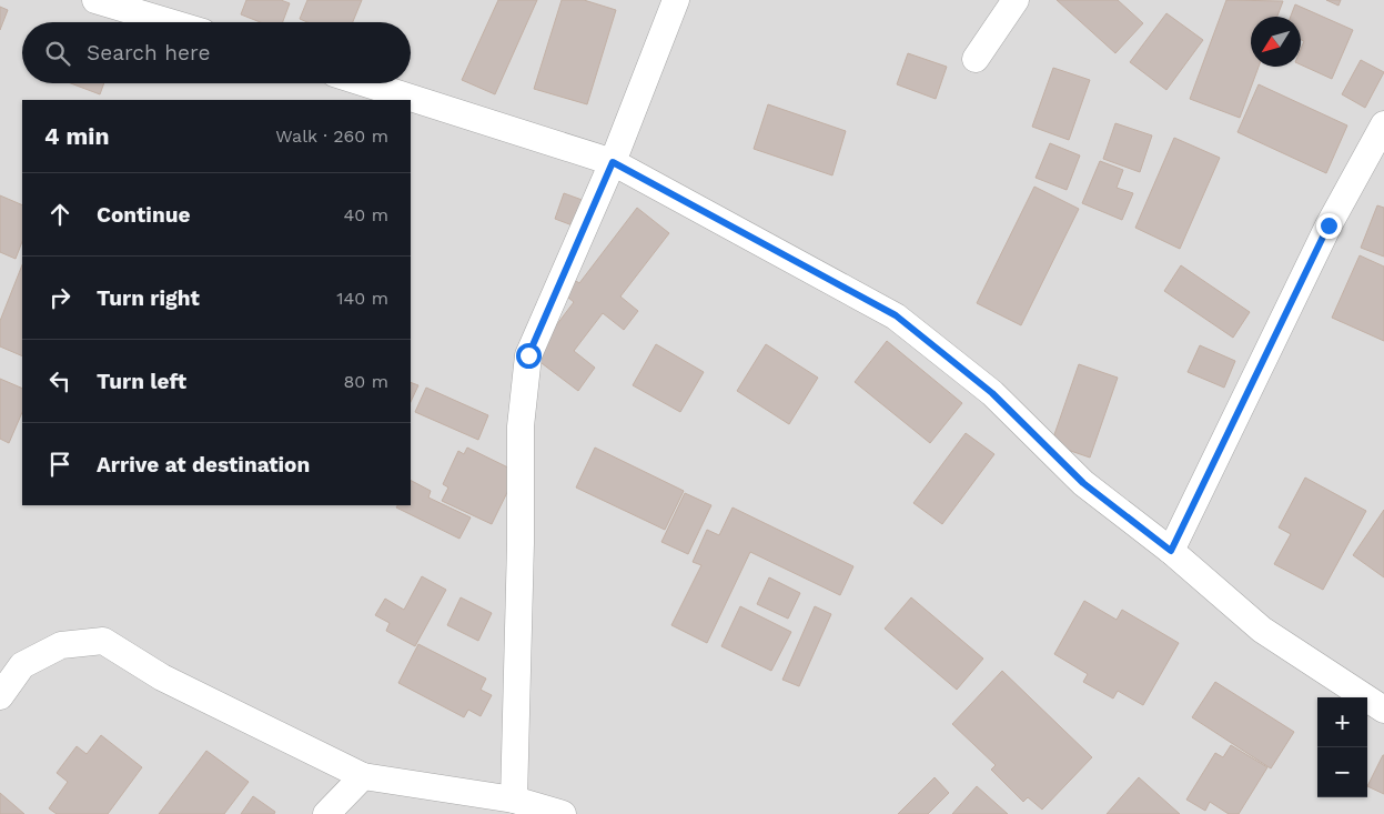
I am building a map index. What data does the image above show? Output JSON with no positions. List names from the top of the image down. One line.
{"north":"bottom left","page":{"search":"Search here","heading":["4 min","Walk · 260 m"],"list":[["Continue","40 m"],["Turn right","140 m"],["Turn left","80 m"],"Arrive at destination"],"map_buttons":["+","−"]}}
